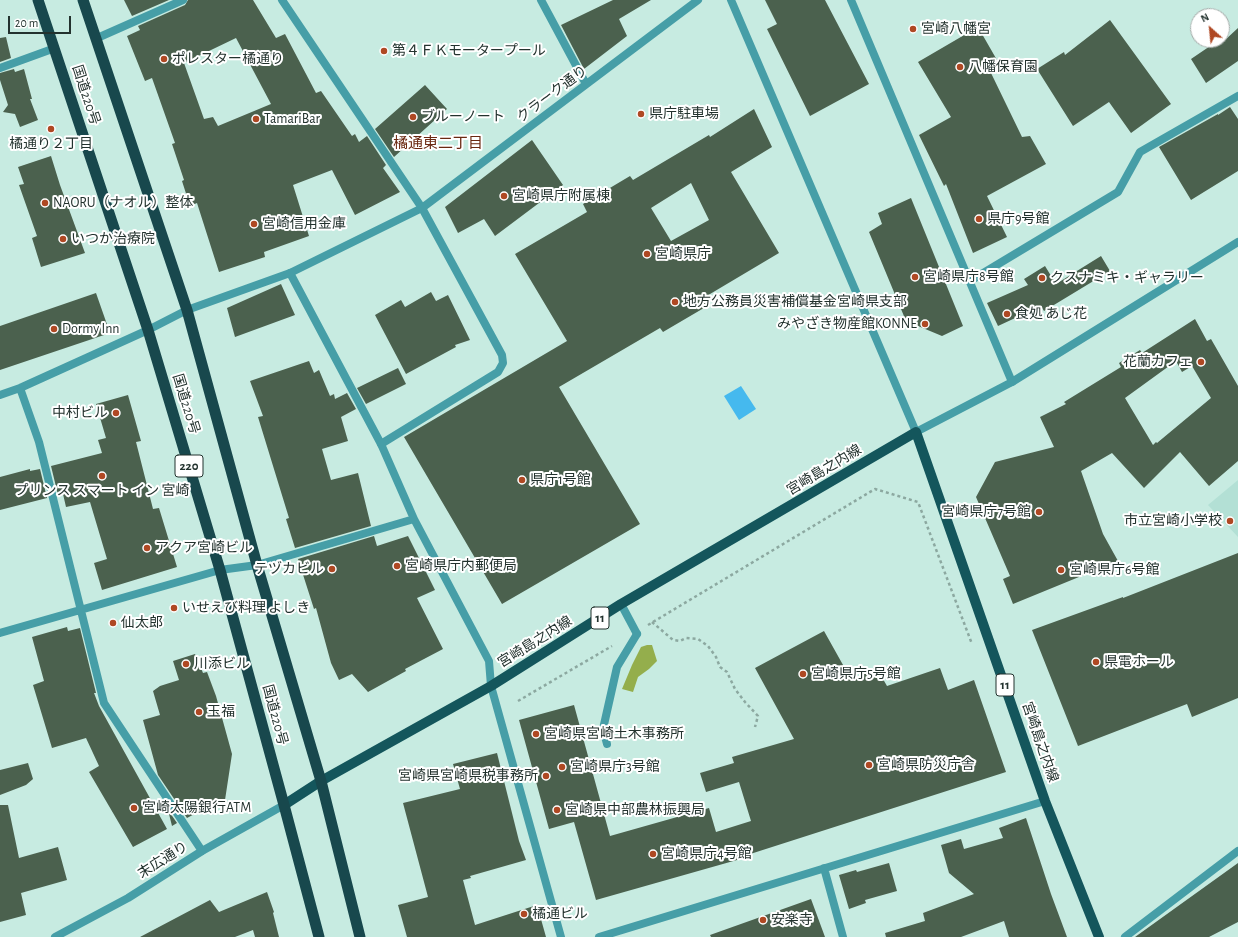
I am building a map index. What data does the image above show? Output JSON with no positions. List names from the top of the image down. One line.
{"streets":{"highway":["国道220号","220"],"main road":["宮崎島之内線","11"],"street":["クラーク通り","末広通り"]},"crossings":[["クラーク通り","国道220号"],["国道220号","宮崎島之内線"],["国道220号","末広通り"],["宮崎島之内線","末広通り"]],"districts":["橘通東二丁目"],"places":["宮崎八幡宮","第４ＦＫモータープール","ポレスター橘通り","八幡保育園","県庁駐車場","ブルーノート","TamariBar","橘通り２丁目","宮崎県庁附属棟","NAORU（ナオル）整体","県庁9号館","宮崎信用金庫","いつか治療院","宮崎県庁","宮崎県庁8号館","クスナミキ・ギャラリー","地方公務員災害補償基金宮崎県支部","食処 あじ花","みやざき物産館KONNE","Dormy Inn","花蘭カフェ","中村ビル","プリンス スマート イン 宮崎","県庁1号館","宮崎県庁7号館","市立宮崎小学校","アクア宮崎ビル","宮崎県庁内郵便局","テヅカビル","宮崎県庁6号館","いせえび料理 よしき","仙太郎","県電ホール","川添ビル","宮崎県庁5号館","玉福","宮崎県宮崎土木事務所","宮崎県防災庁舎","宮崎県庁3号館","宮崎県宮崎県税事務所","宮崎太陽銀行ATM","宮崎県中部農林振興局","宮崎県庁4号館","橘通ビル","安楽寺"],"scale_bar":"20 m","north":"top left"}
